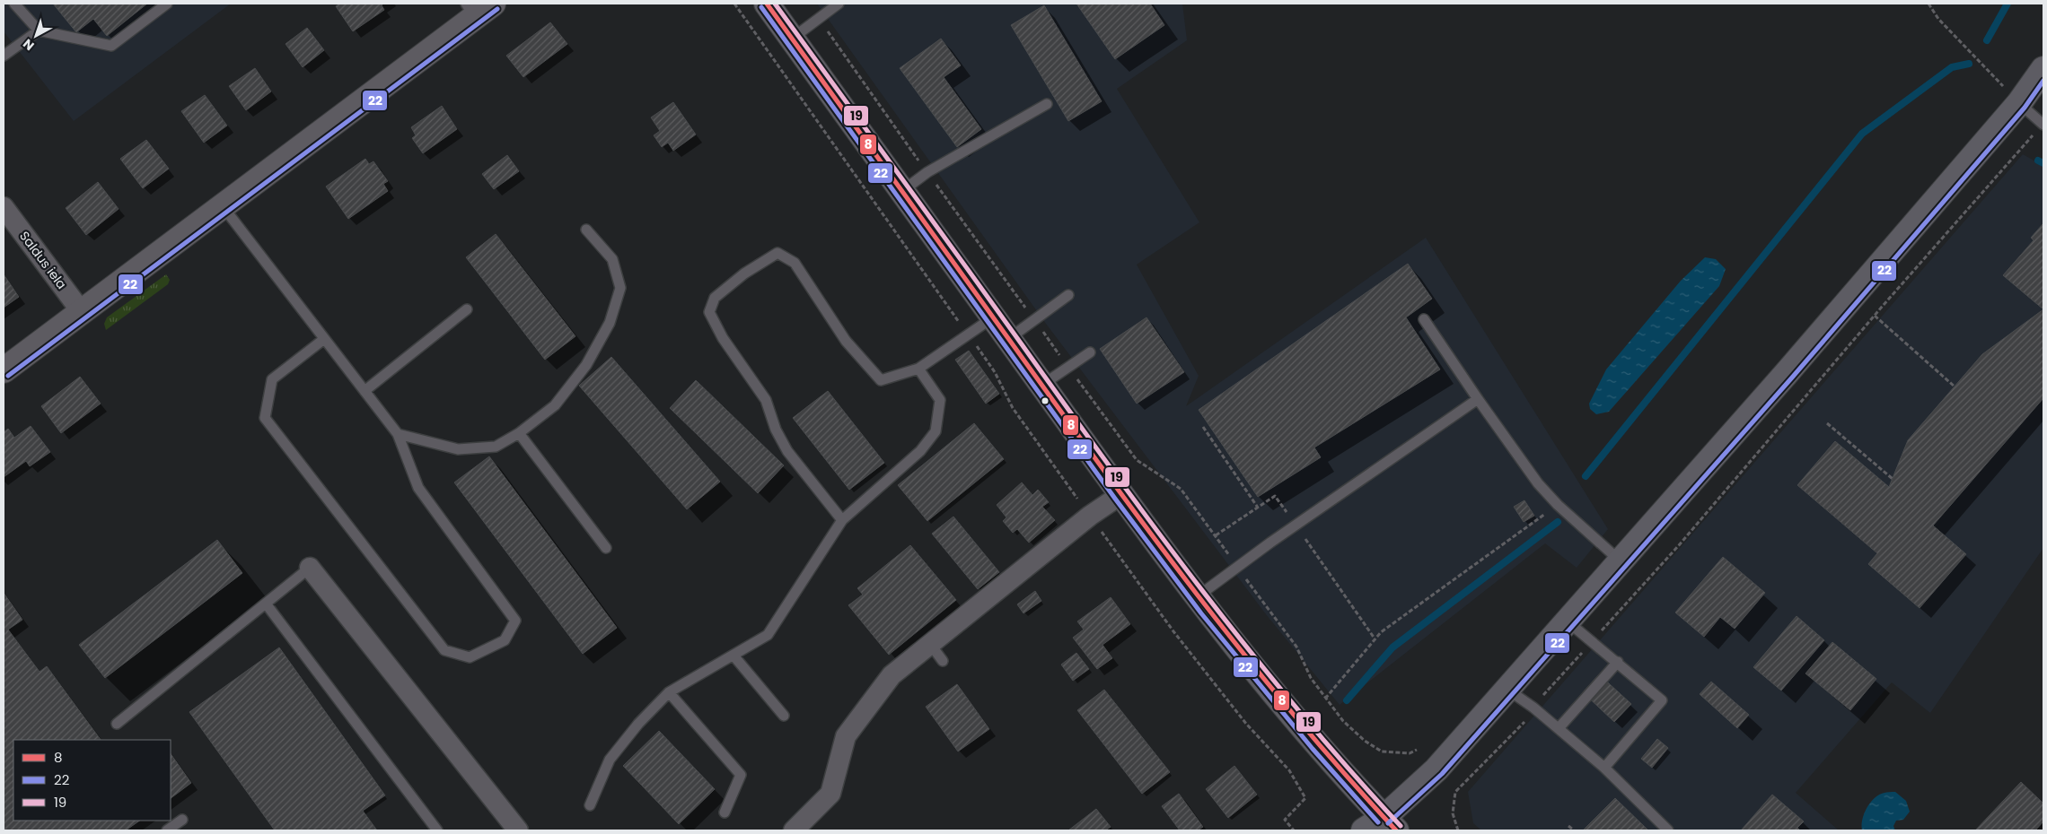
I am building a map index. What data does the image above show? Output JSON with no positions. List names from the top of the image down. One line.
{"streets":{"street":["Saldus iela"]},"lines":["transit line 8","transit line 19","transit line 22"],"legend":["8","22","19"],"north":"bottom left"}
